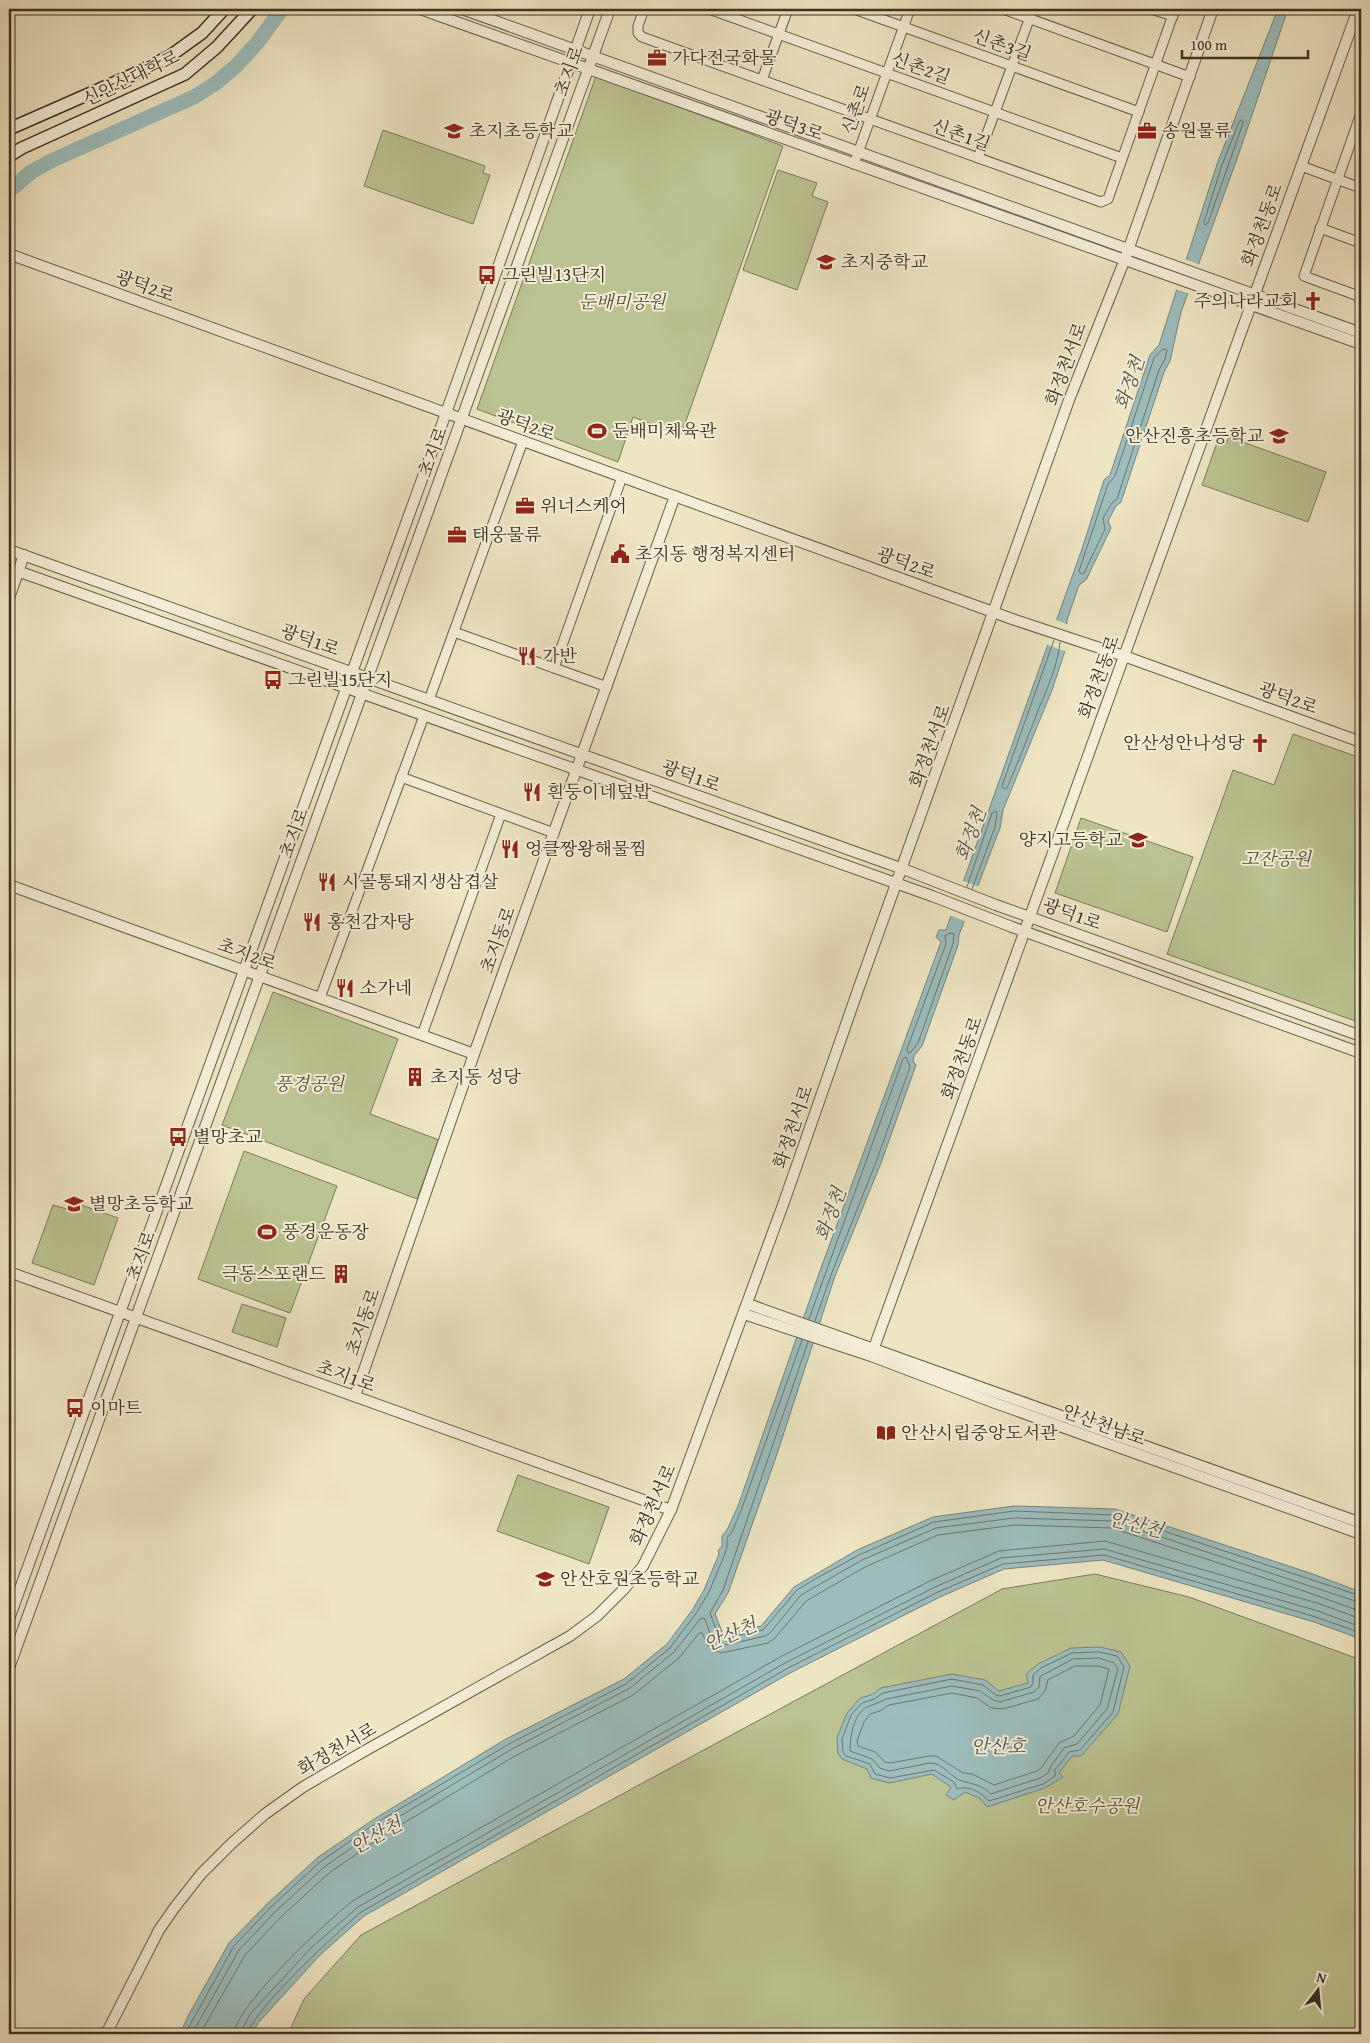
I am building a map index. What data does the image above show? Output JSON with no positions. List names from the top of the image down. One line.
{"streets":{"main road":["신안산대학로"],"street":["신촌3길","신촌2길","초지로","신촌로","광덕3로","신촌1길","화정천동로","광덕2로","화정천서로","광덕1로","초지동로","초지2로","초지1로","안산천남로"]},"crossings":[["신촌3길","신촌로"],["신촌3길","신촌1길"],["신촌2길","신촌로"],["신촌2길","신촌1길"],["초지로","광덕3로"],["초지로","광덕2로"],["초지로","광덕1로"],["초지로","초지2로"],["초지로","초지1로"],["신촌로","광덕3로"],["신촌로","신촌1길"],["광덕3로","화정천동로"],["광덕3로","화정천서로"],["화정천동로","광덕2로"],["화정천동로","광덕1로"],["화정천동로","안산천남로"],["광덕2로","화정천서로"],["광덕2로","초지동로"],["화정천서로","광덕1로"],["화정천서로","초지1로"],["화정천서로","안산천남로"],["광덕1로","초지동로"],["초지동로","초지2로"],["초지동로","초지1로"]],"water":["화정천","안산천","안산호"],"parks":["둔배미공원","고잔공원","풍경공원","안산호수공원"],"places":{"office":["가다전국화물","송원물류","위너스케어","태웅물류"],"school or university":["초지초등학교","초지중학교","안산진흥초등학교","양지고등학교","별망초등학교","안산호원초등학교"],"bus stop":["그린빌13단지","그린빌15단지","별망초교","이마트"],"church":["주의나라교회","안산성안나성당"],"sports":["둔배미체육관","풍경운동장"],"public building":["초지동 행정복지센터"],"restaurant":["가반","흰둥이네덮밥","엉클짱왕해물찜","시골통돼지생삼겹살","홍천감자탕","소가네"],"building":["초지동 성당","극동스포랜드"],"library":["안산시립중앙도서관"]},"scale_bar":"100 m","north":"top"}
